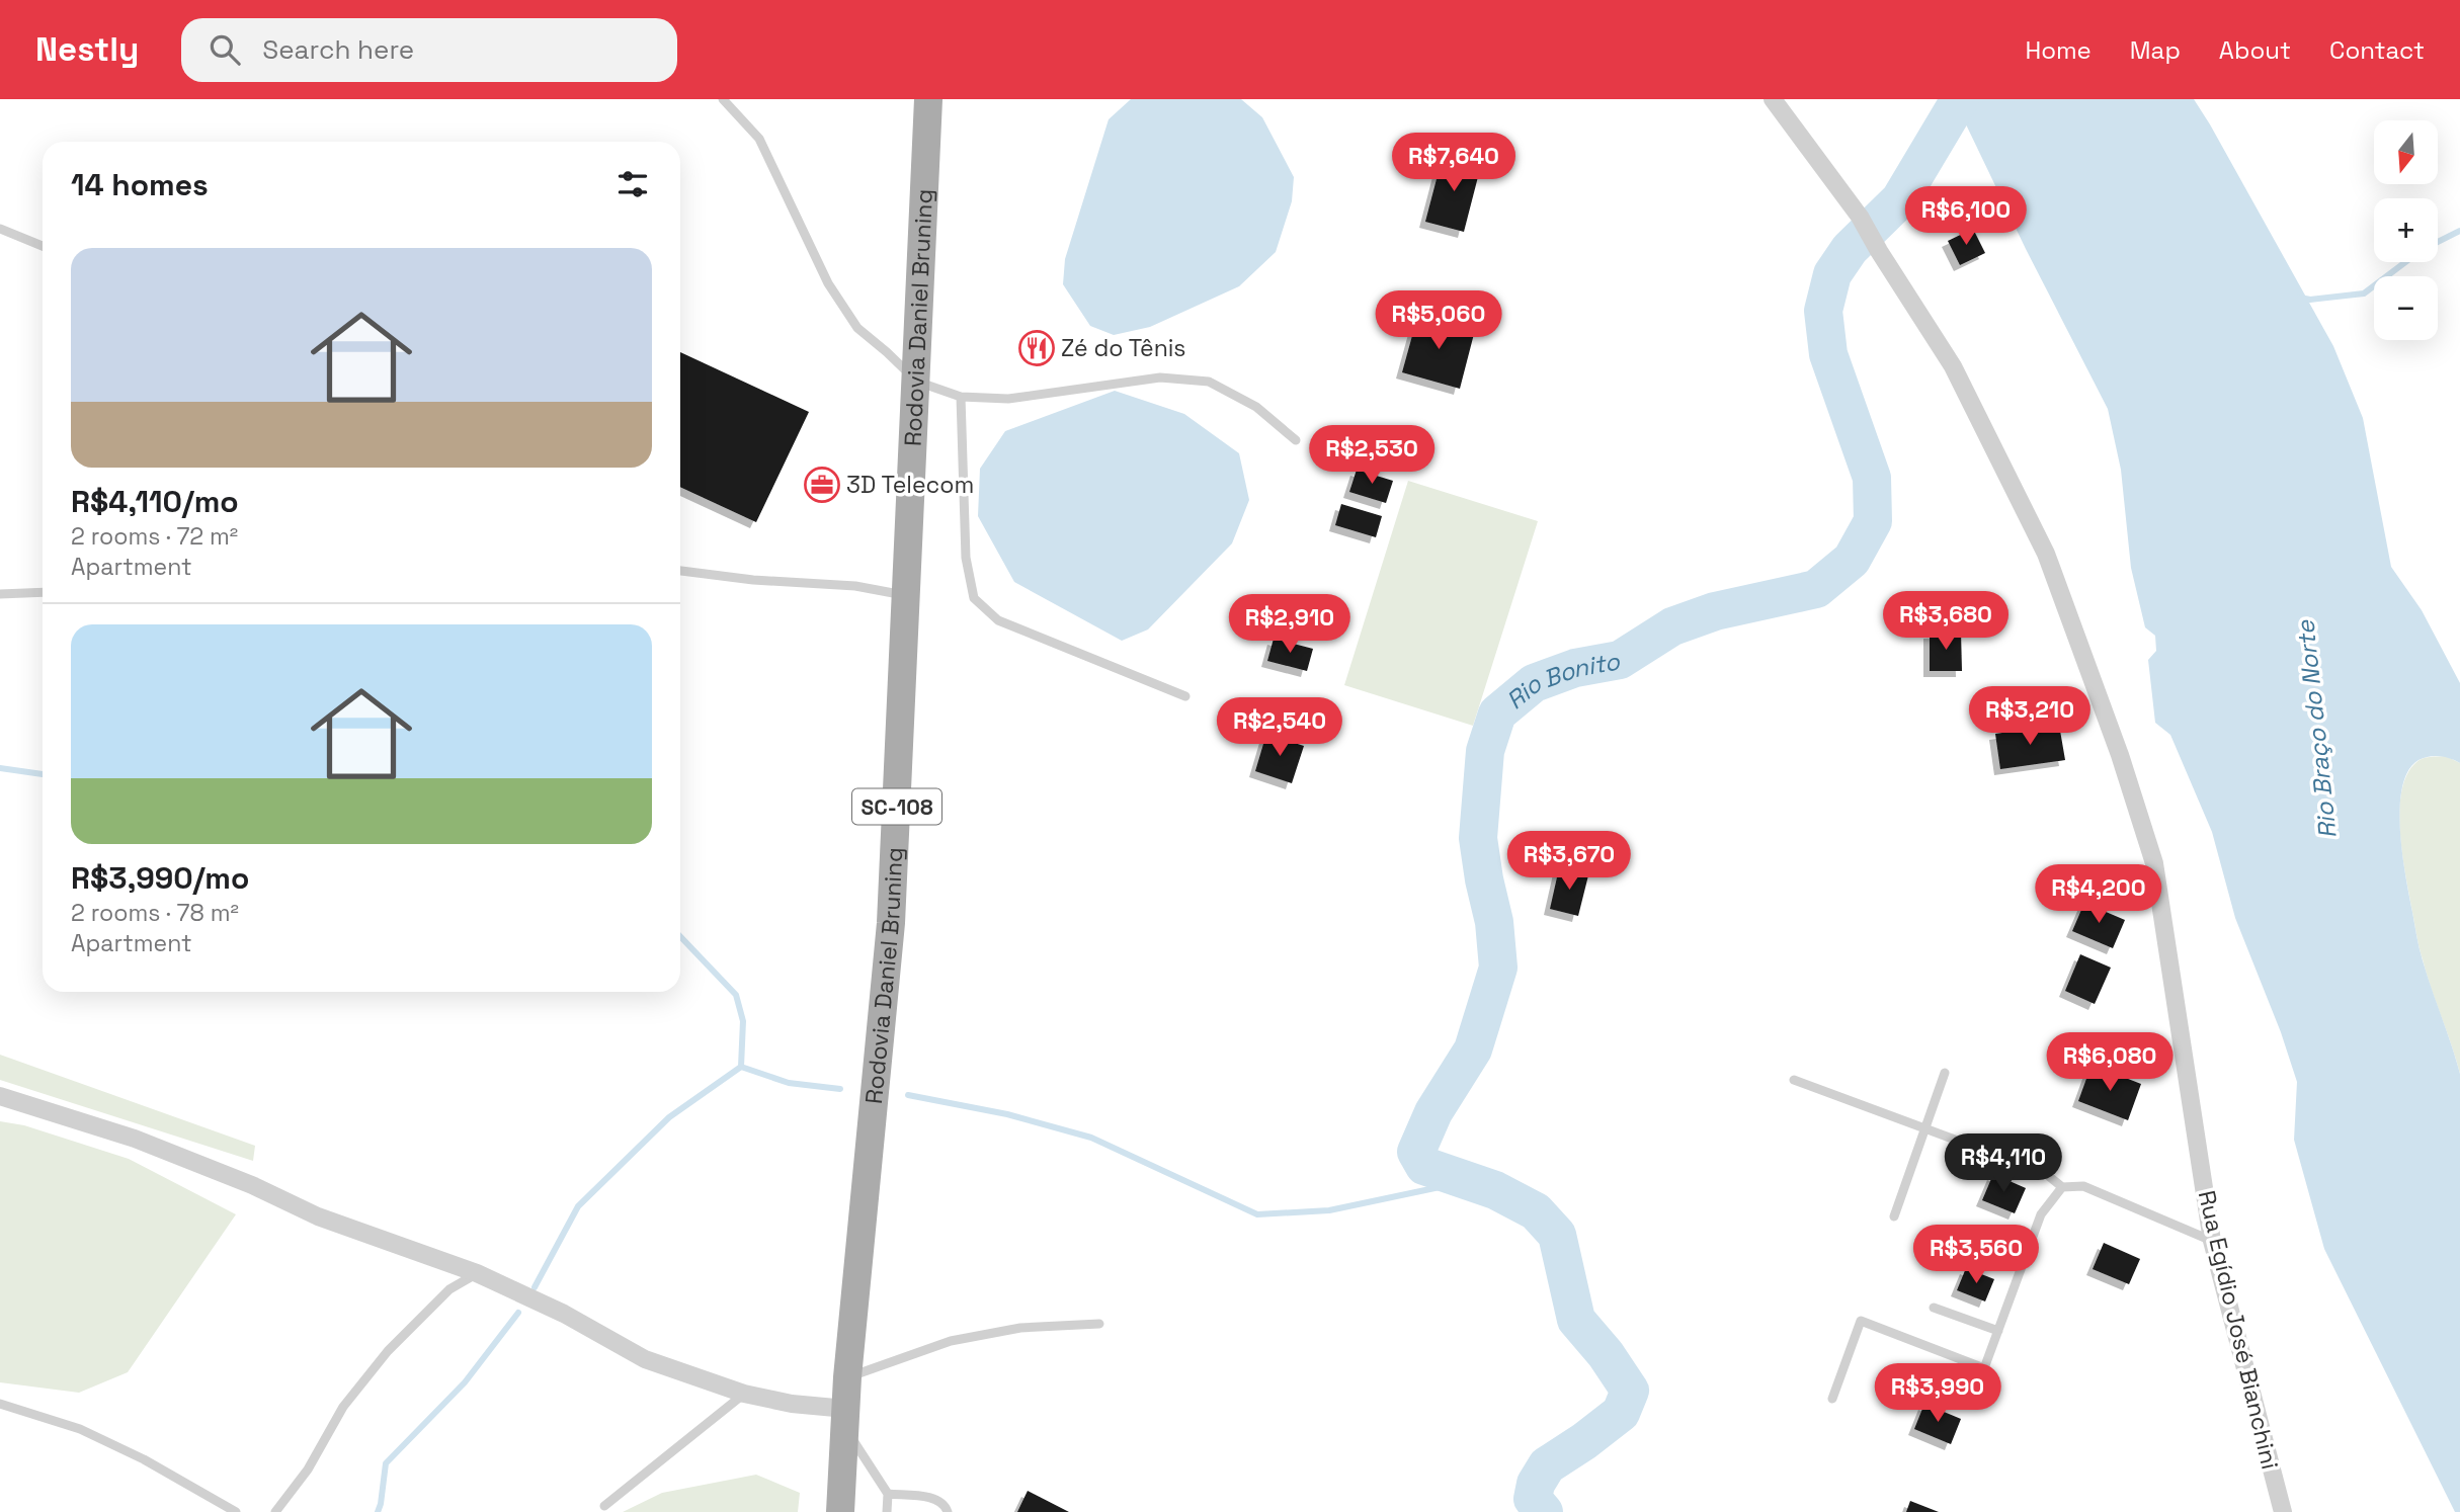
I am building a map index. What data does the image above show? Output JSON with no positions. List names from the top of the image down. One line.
{"streets":{"main road":["Rodovia Daniel Bruning","SC-108"],"street":["Rua Egídio José Bianchini"]},"water":["Rio Bonito","Rio Braço do Norte"],"places":{"restaurant":["Zé do Tênis"],"office":["3D Telecom"]},"north":"bottom","page":{"header":"Nestly","search":"Search here","nav":["Home","Map","About","Contact"],"map_buttons":["+","−"],"price":["R$7,640","R$6,100","R$5,060","R$2,530","R$3,680","R$2,910","R$3,210","R$2,540","R$3,670","R$4,200","R$6,080","R$4,110","R$3,560","R$3,990"],"heading":"14 homes","list":[{"name":"R$4,110/mo","note":"2 rooms · 72 m² · Apartment"},{"name":"R$3,990/mo","note":"2 rooms · 78 m² · Apartment"}]}}
